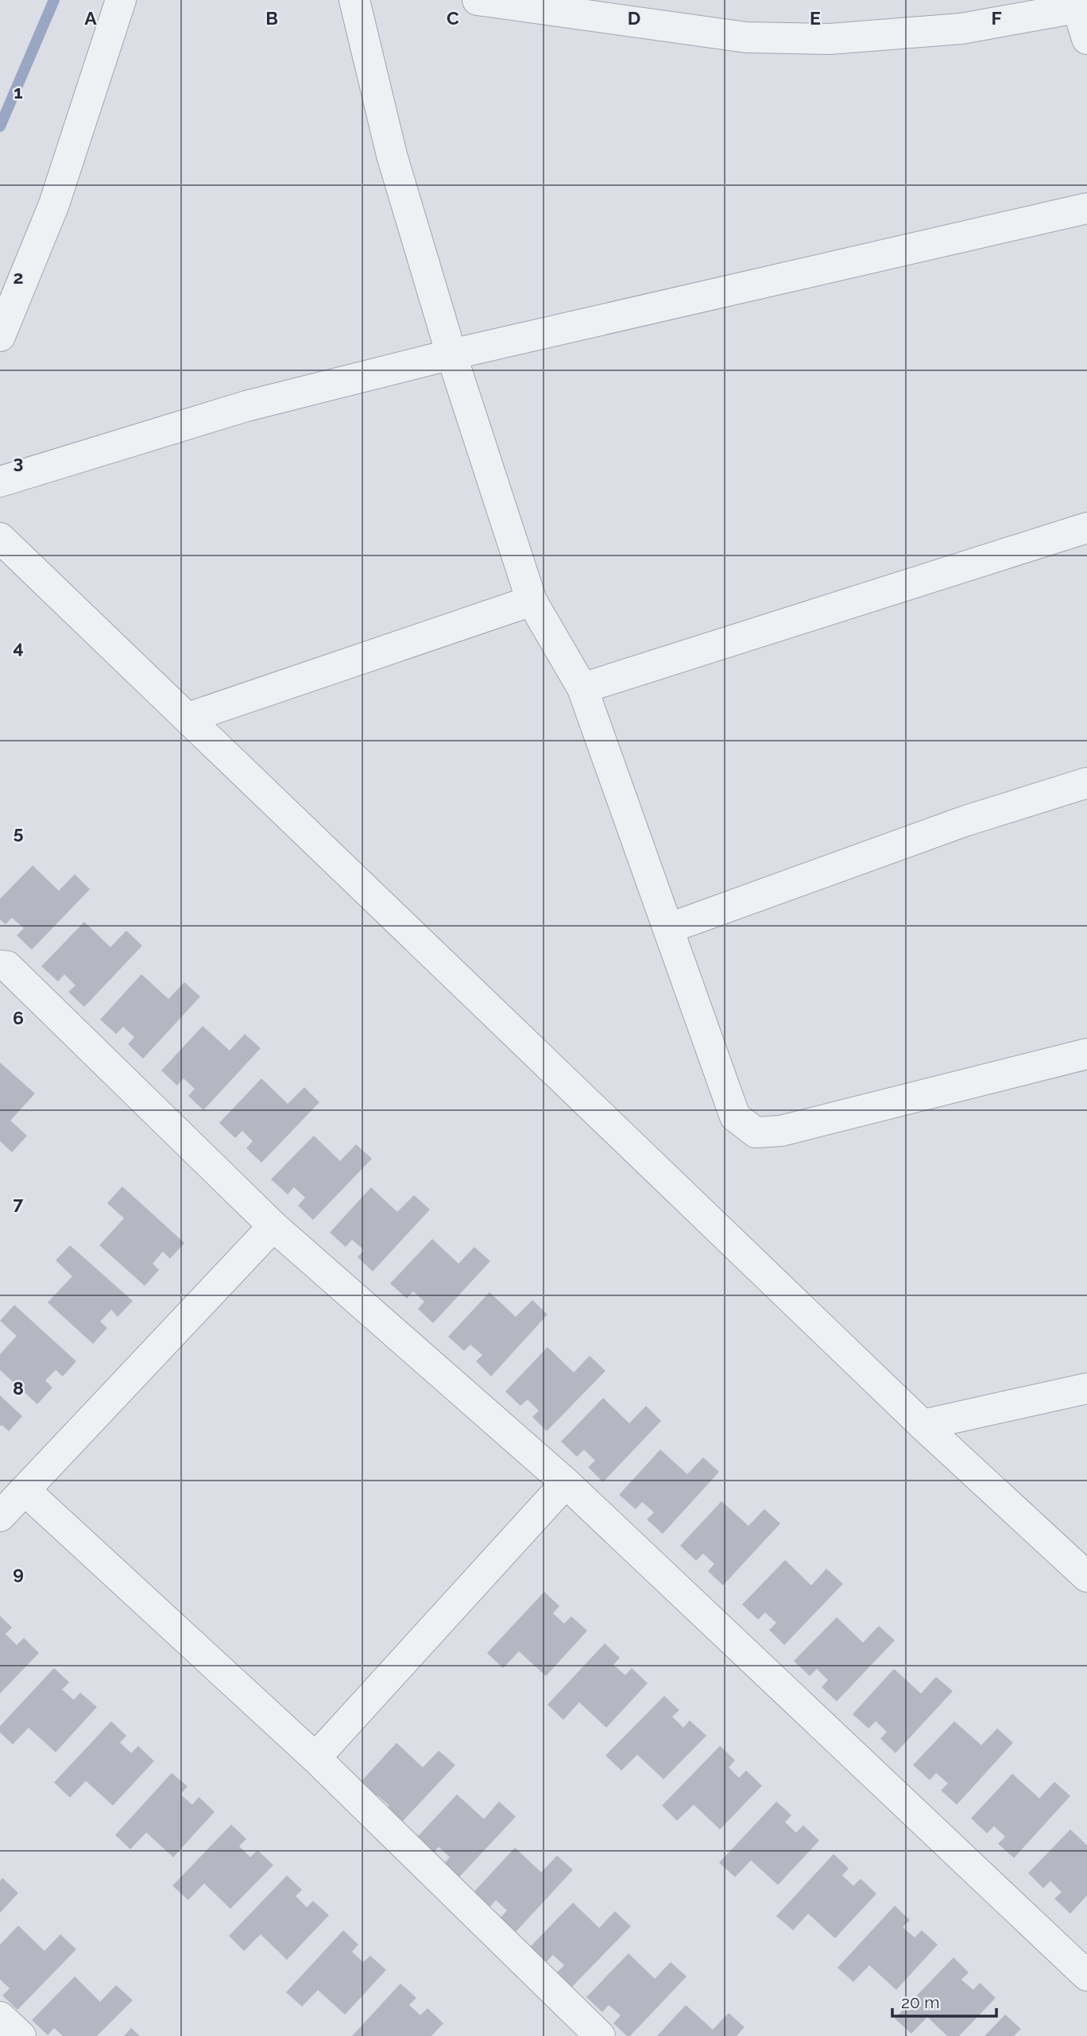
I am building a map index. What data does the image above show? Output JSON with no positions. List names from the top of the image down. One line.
{"scale_bar":"20 m","grid":{"columns":["A","B","C","D","E","F"],"rows":["1","2","3","4","5","6","7","8","9"]}}
